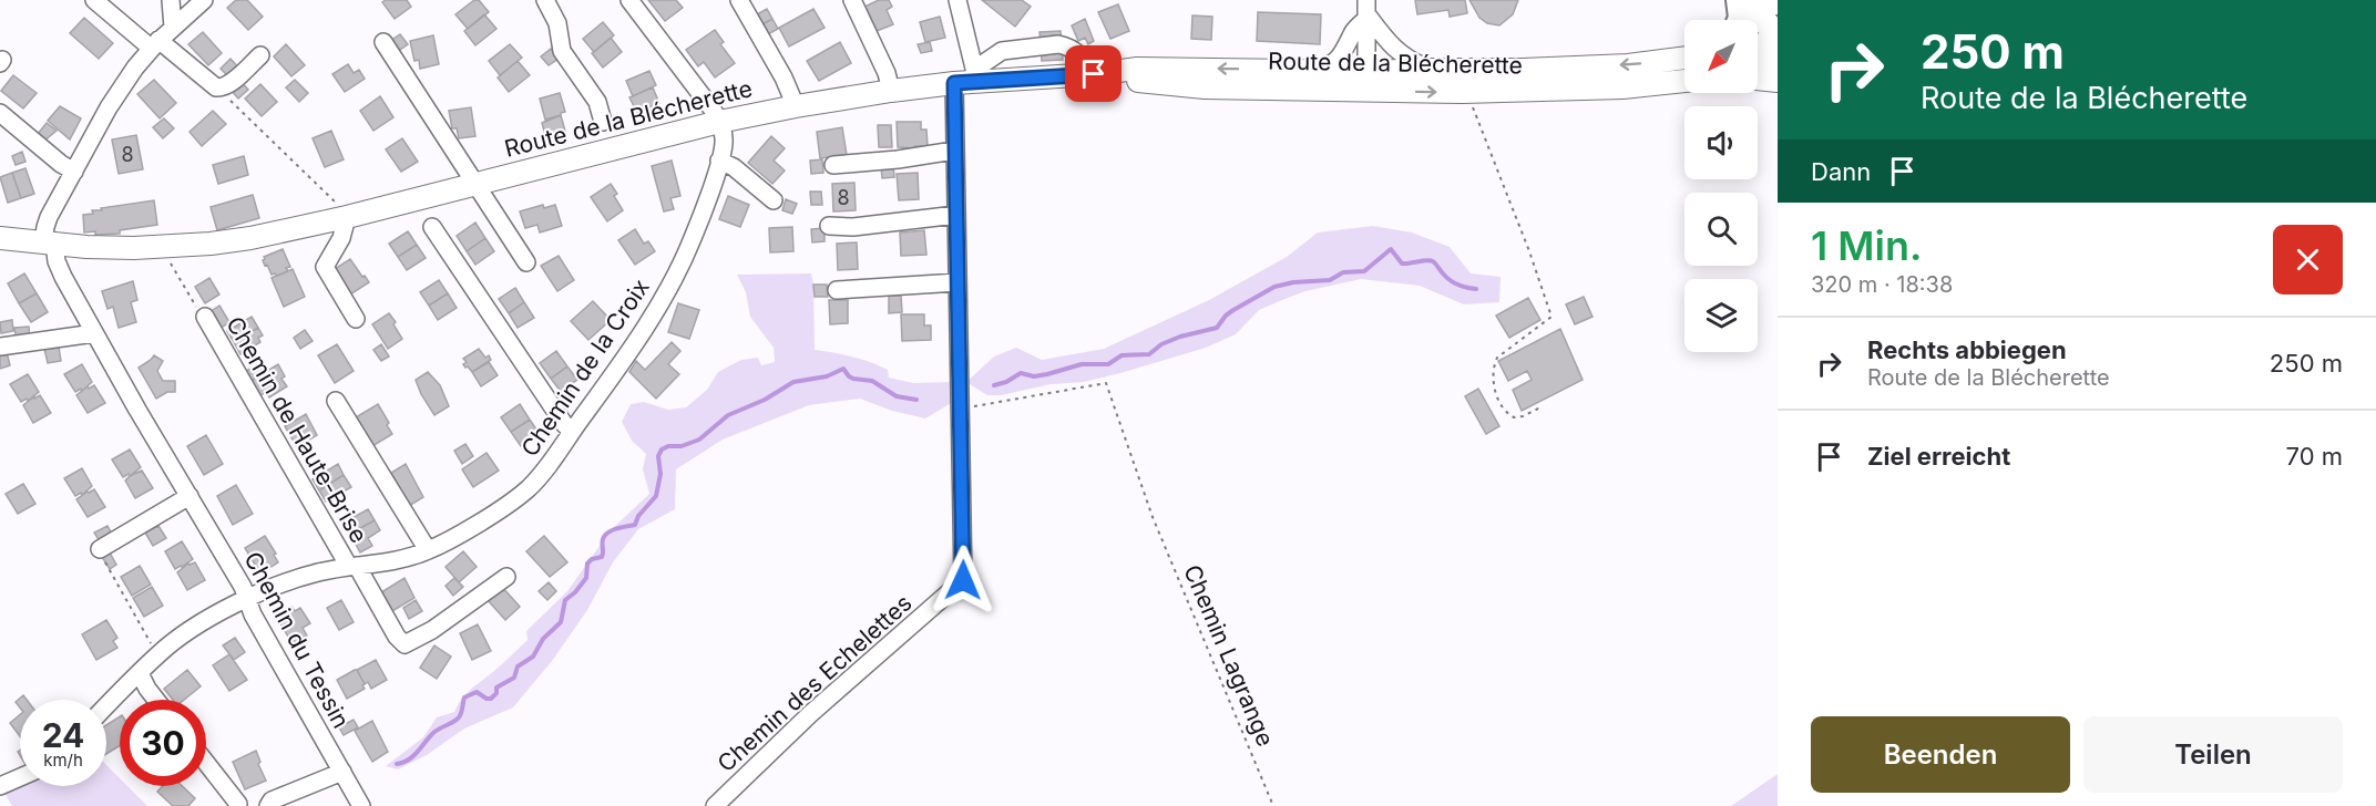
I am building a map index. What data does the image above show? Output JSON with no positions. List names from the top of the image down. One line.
{"streets":{"main road":["Route de la Blécherette"],"street":["Chemin de la Croix","Chemin de Haute-Brise","Chemin du Tessin","Chemin des Echelettes"],"path":["Chemin Lagrange"]},"crossings":[["Route de la Blécherette","Chemin de la Croix"],["Route de la Blécherette","Chemin du Tessin"],["Route de la Blécherette","Chemin des Echelettes"],["Chemin de la Croix","Chemin de Haute-Brise"],["Chemin de la Croix","Chemin du Tessin"],["Chemin Lagrange","Chemin des Echelettes"]],"house_numbers":["8","8"],"north":"bottom left","page":{"turn":["250 m","Route de la Blécherette"],"then":"Dann","heading":["1 Min.","320 m · 18:38"],"list":[{"name":"Rechts abbiegen","note":"Route de la Blécherette","value":"250 m"},{"name":"Ziel erreicht","value":"70 m"}],"speed":"24 km/h","limit":"30","buttons":["Beenden","Teilen"]}}
